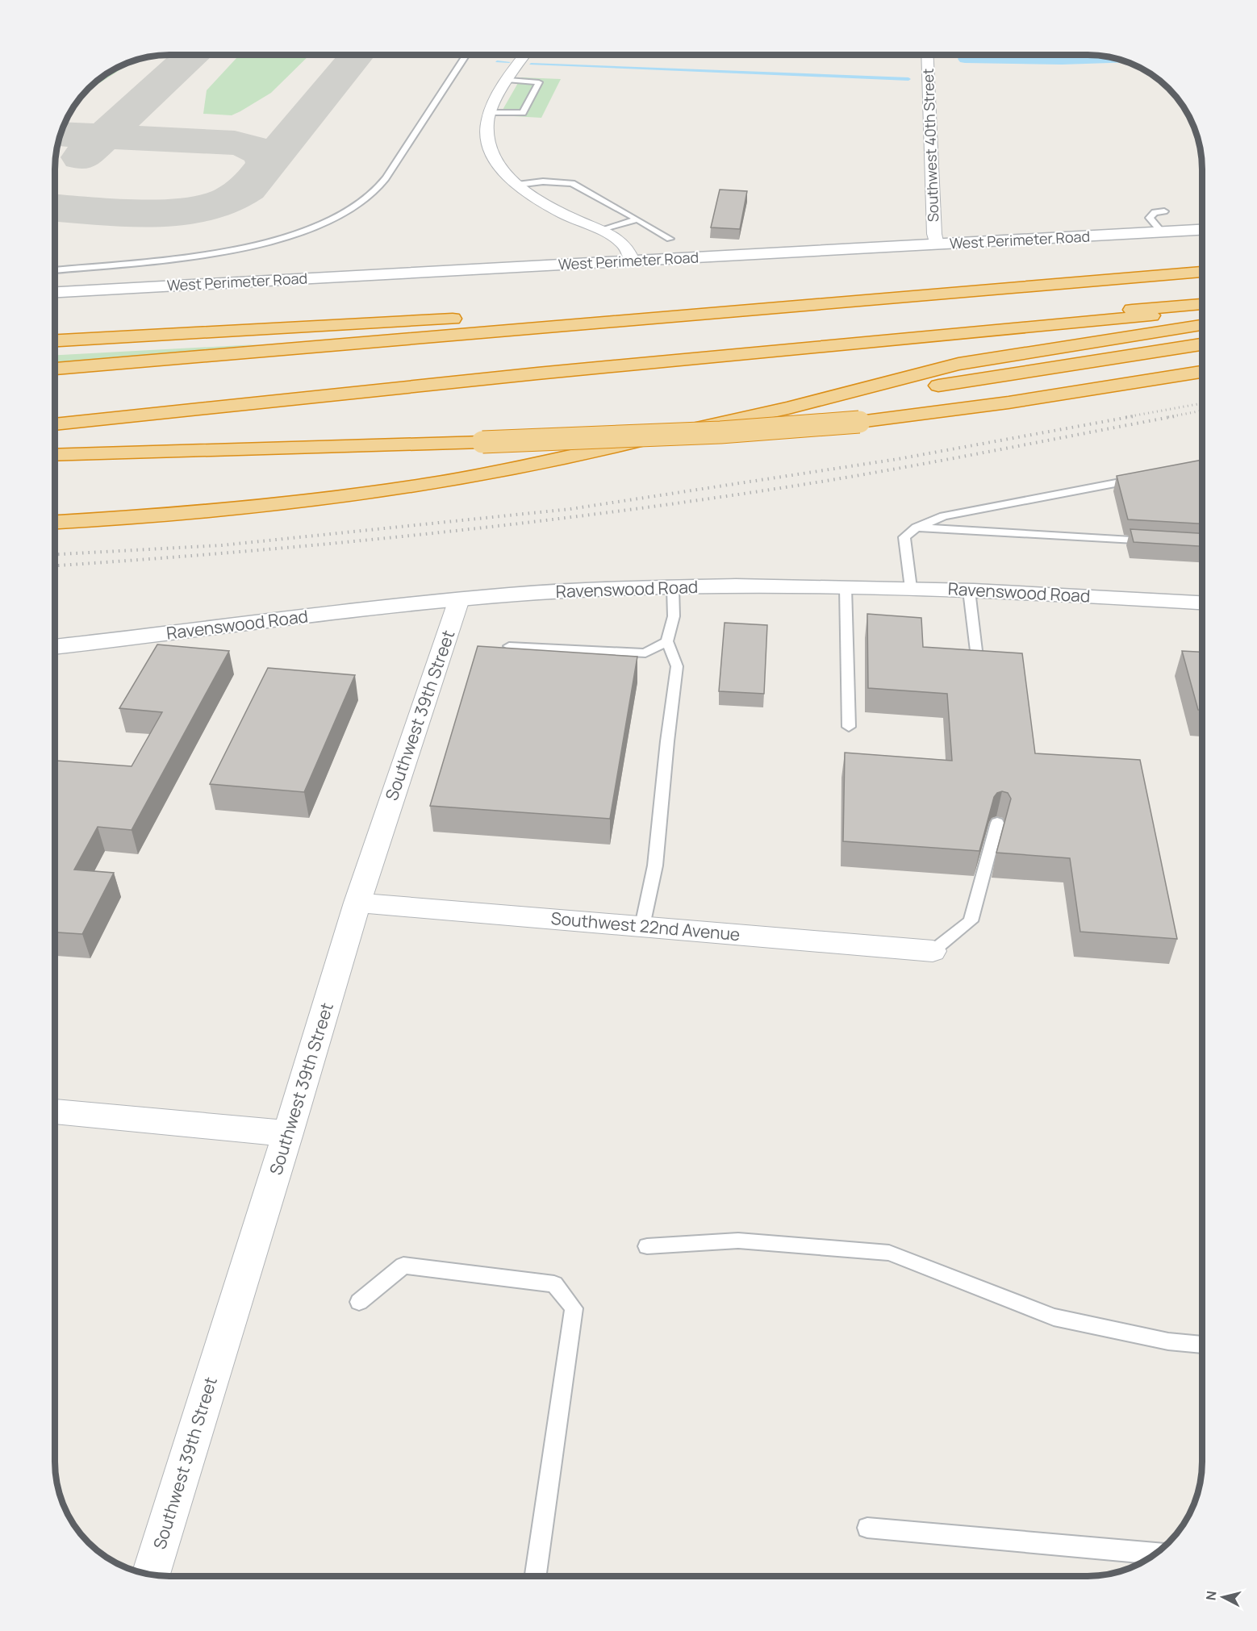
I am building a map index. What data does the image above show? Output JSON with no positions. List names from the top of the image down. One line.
{"streets":{"street":["Southwest 40th Street","West Perimeter Road","Ravenswood Road","Southwest 39th Street","Southwest 22nd Avenue"]},"crossings":[["Southwest 40th Street","West Perimeter Road"],["Ravenswood Road","Southwest 39th Street"],["Southwest 39th Street","Southwest 22nd Avenue"]],"north":"left"}
